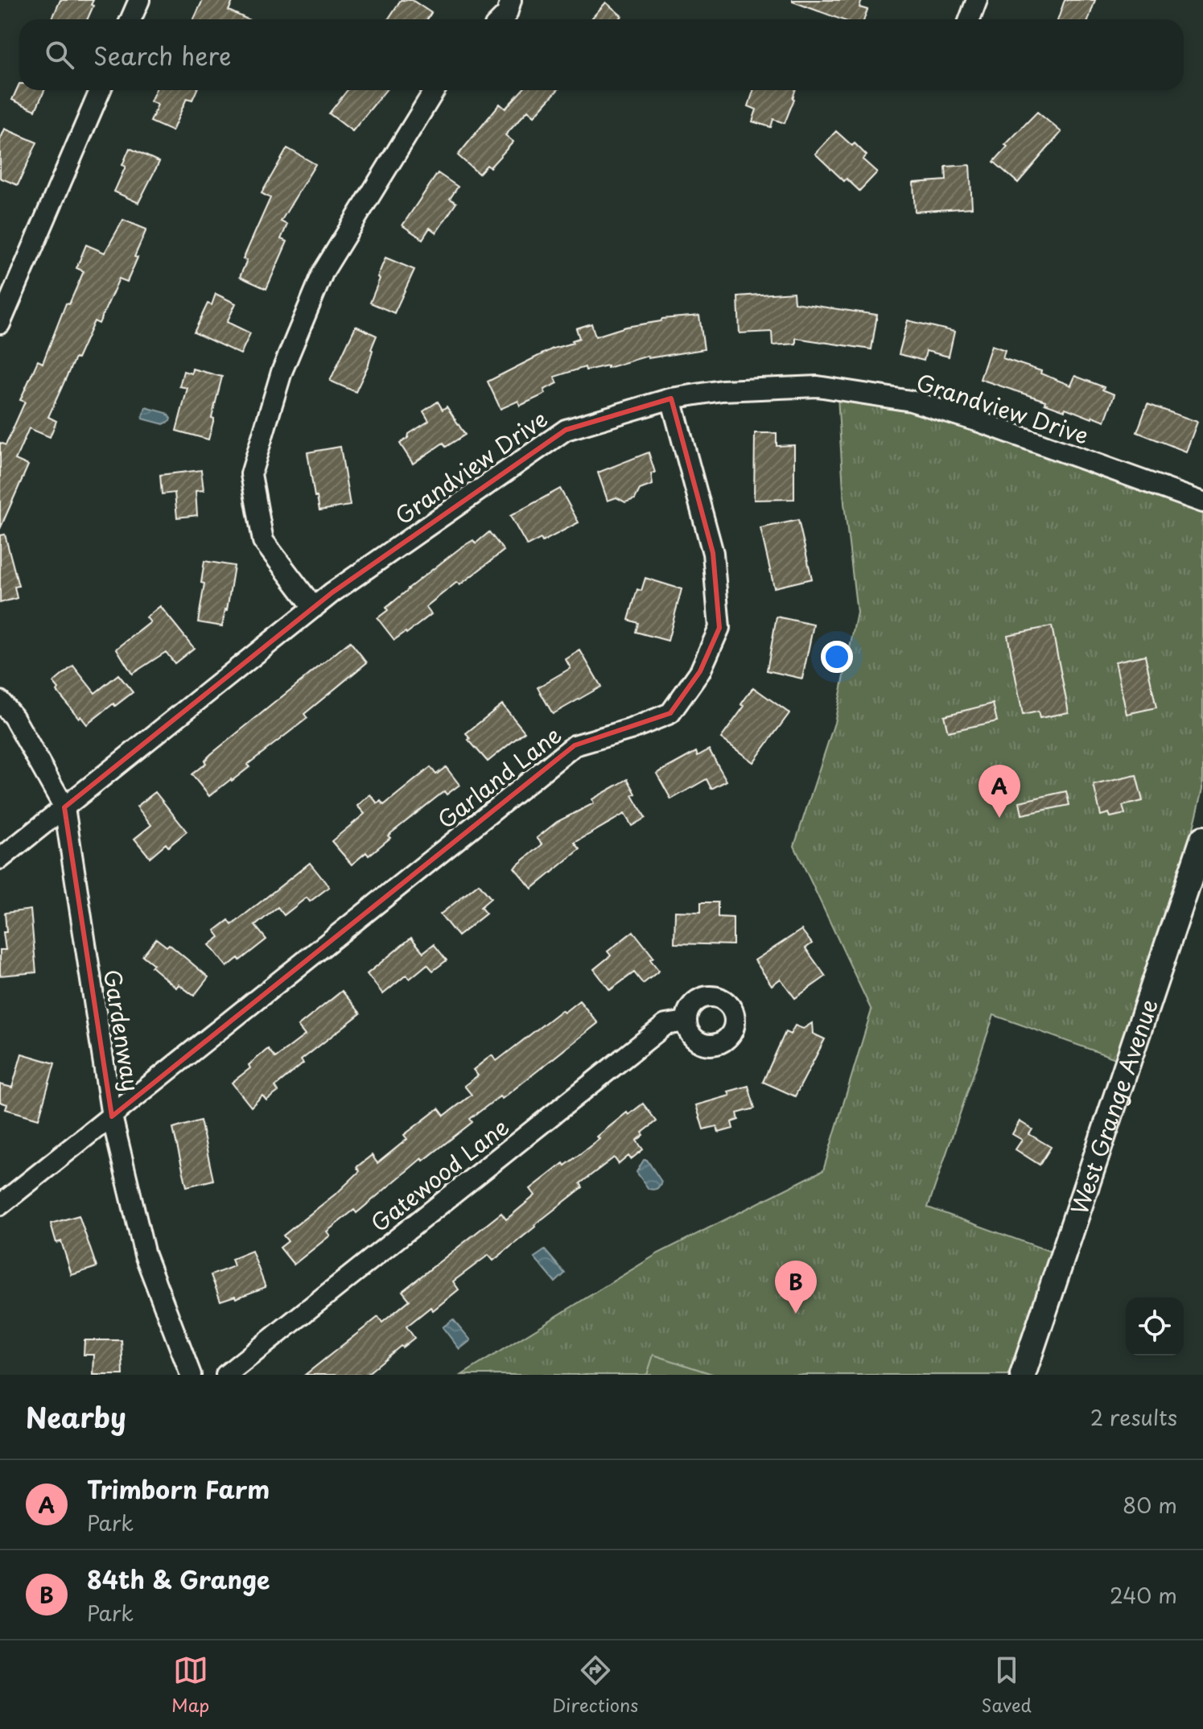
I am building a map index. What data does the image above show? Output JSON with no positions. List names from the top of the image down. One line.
{"streets":{"street":["Grandview Drive","Garland Lane","Gardenway","West Grange Avenue","Gatewood Lane"]},"crossings":[["Grandview Drive","Garland Lane"],["Grandview Drive","Gardenway"],["Garland Lane","Gardenway"]],"page":{"search":"Search here","pins":["A","B"],"heading":["Nearby","2 results"],"list":[{"mark":"A","name":"Trimborn Farm","note":"Park","value":"80 m"},{"mark":"B","name":"84th & Grange","note":"Park","value":"240 m"}],"nav":["Map","Directions","Saved"]}}
